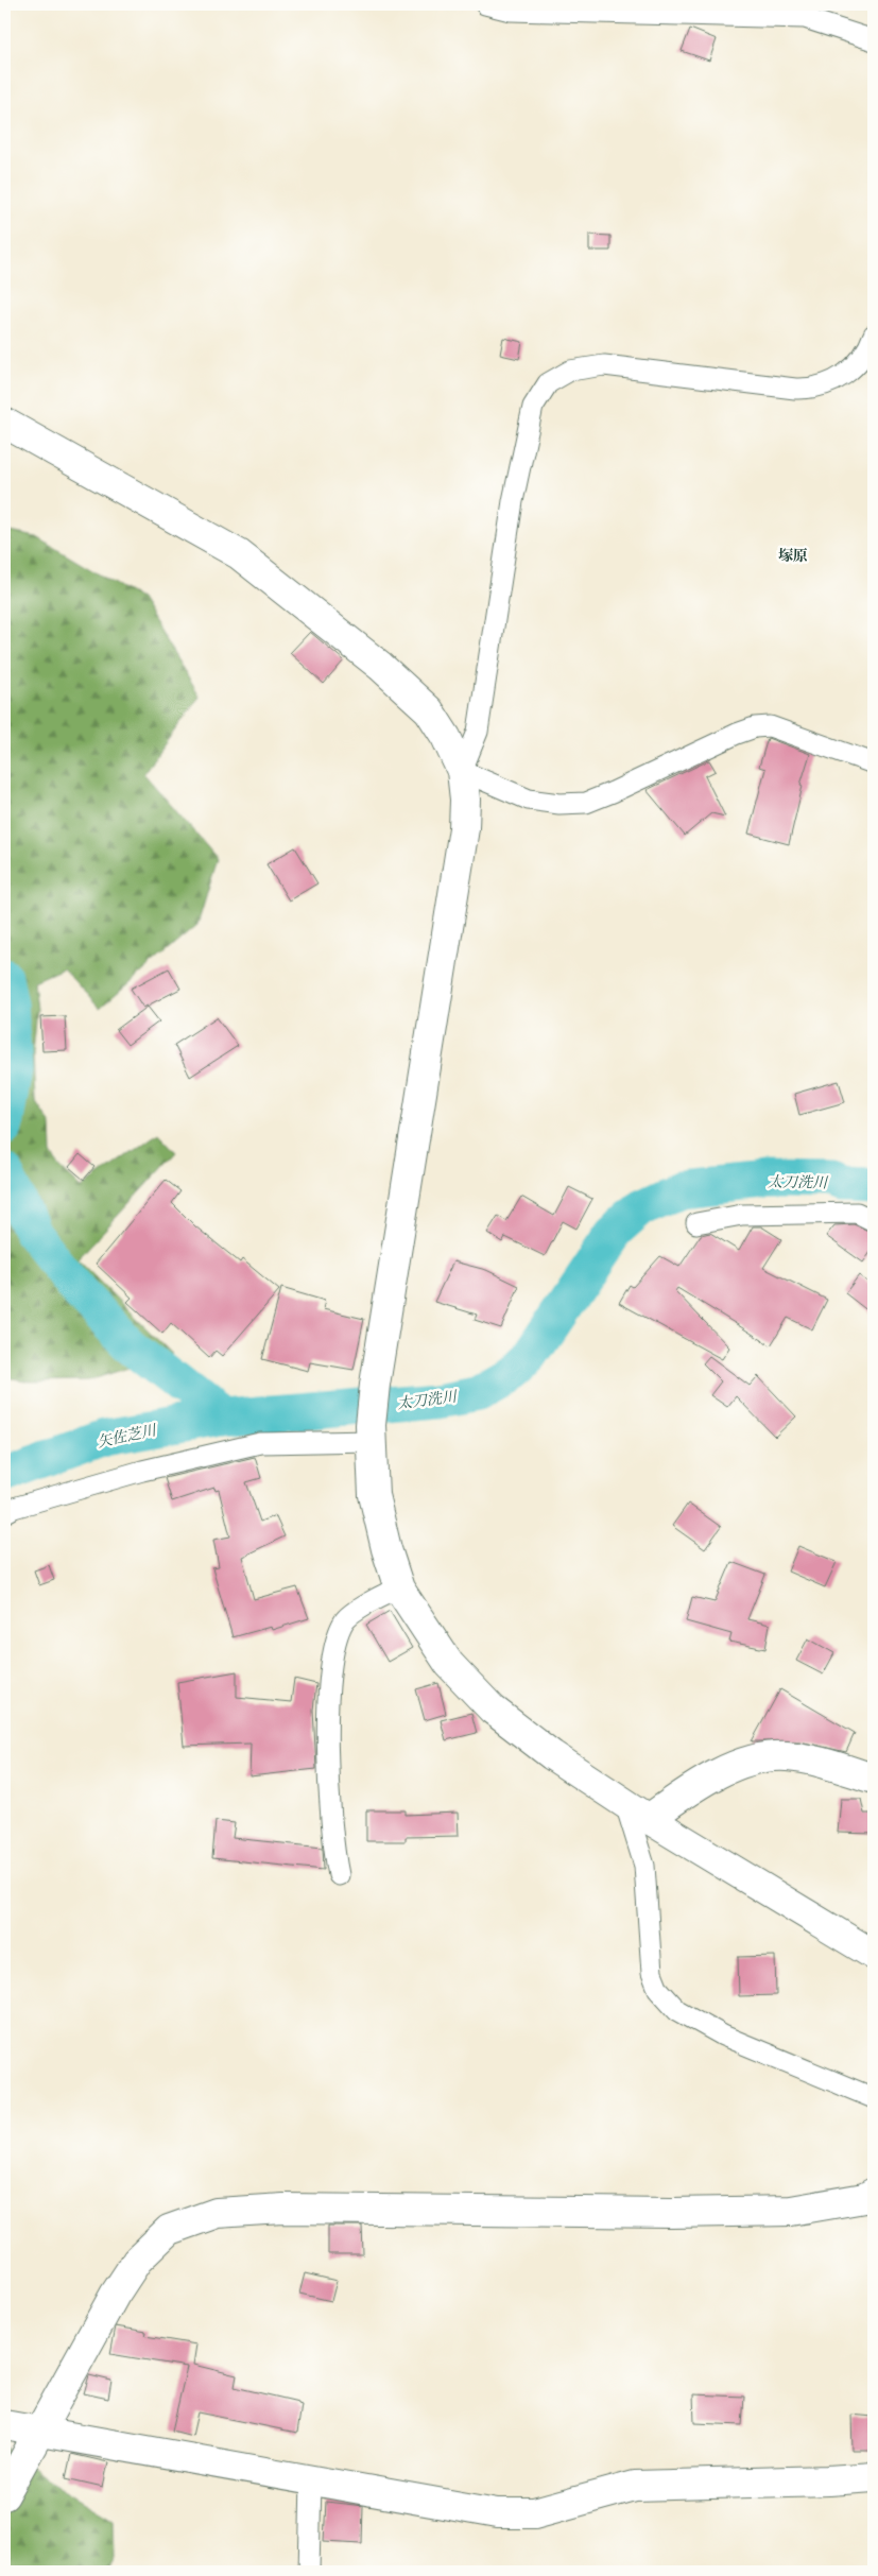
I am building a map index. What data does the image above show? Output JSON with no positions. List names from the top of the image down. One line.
{"districts":["塚原"],"water":["太刀洗川","矢佐芝川"]}
